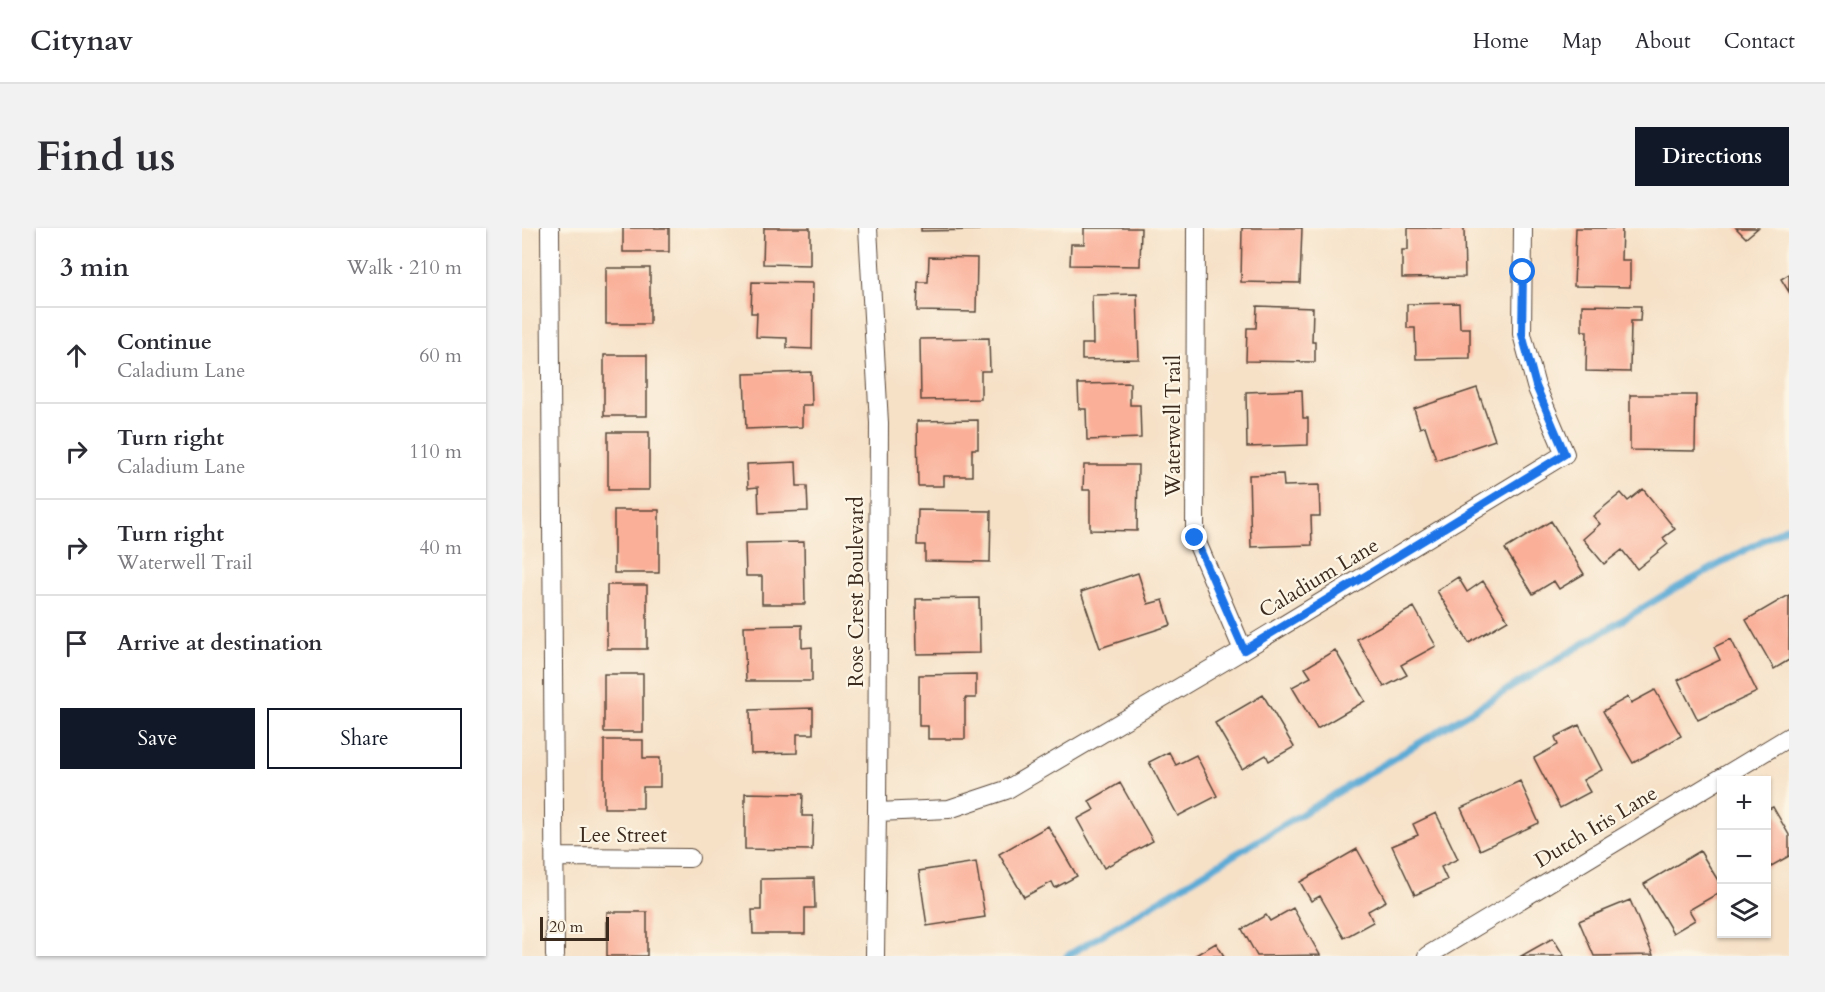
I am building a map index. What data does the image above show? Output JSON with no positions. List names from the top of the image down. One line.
{"streets":{"street":["Waterwell Trail","Caladium Lane","Rose Crest Boulevard","Dutch Iris Lane","Lee Street"]},"crossings":[["Waterwell Trail","Caladium Lane"],["Caladium Lane","Rose Crest Boulevard"]],"scale_bar":"20 m","page":{"header":"Citynav","nav":["Home","Map","About","Contact"],"buttons":["Directions",["Save","Share"]],"title":"Find us","heading":["3 min","Walk · 210 m"],"list":[["Continue","Caladium Lane","60 m"],["Turn right","Caladium Lane","110 m"],["Turn right","Waterwell Trail","40 m"],"Arrive at destination"],"map_buttons":["+","−"],"scale":"20 m"}}
